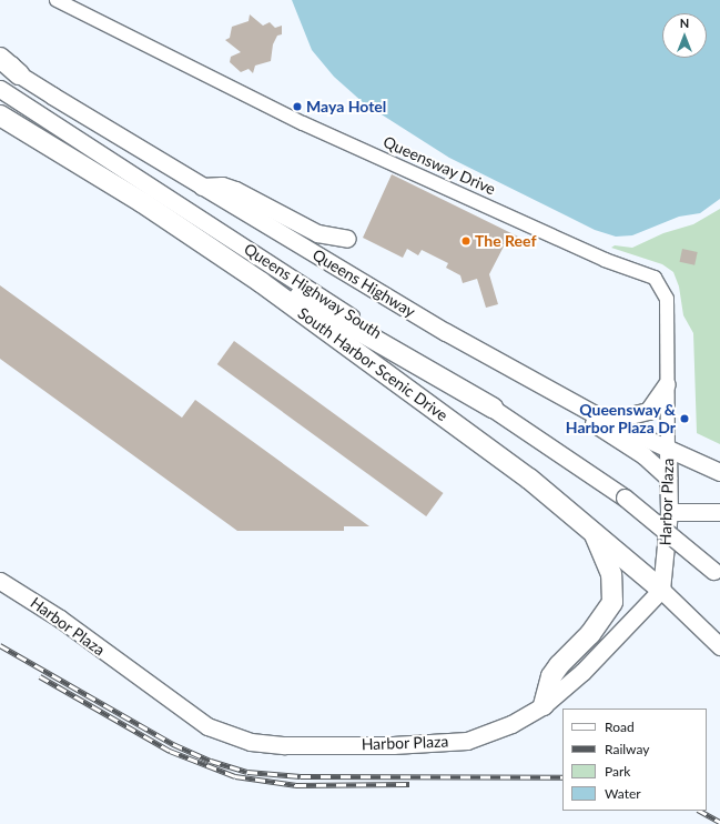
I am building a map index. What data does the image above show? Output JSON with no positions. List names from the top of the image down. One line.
{"streets":{"highway":["South Harbor Scenic Drive"],"main road":["Queens Highway","Queens Highway South","Harbor Plaza"],"street":["Queensway Drive"]},"crossings":[["Queensway Drive","Queens Highway"],["Queensway Drive","Harbor Plaza"],["Queens Highway","Harbor Plaza"],["South Harbor Scenic Drive","Harbor Plaza"]],"places":["Maya Hotel","The Reef","Queensway & Harbor Plaza Dr"],"legend":["Road","Railway","Park","Water"],"north":"top"}
